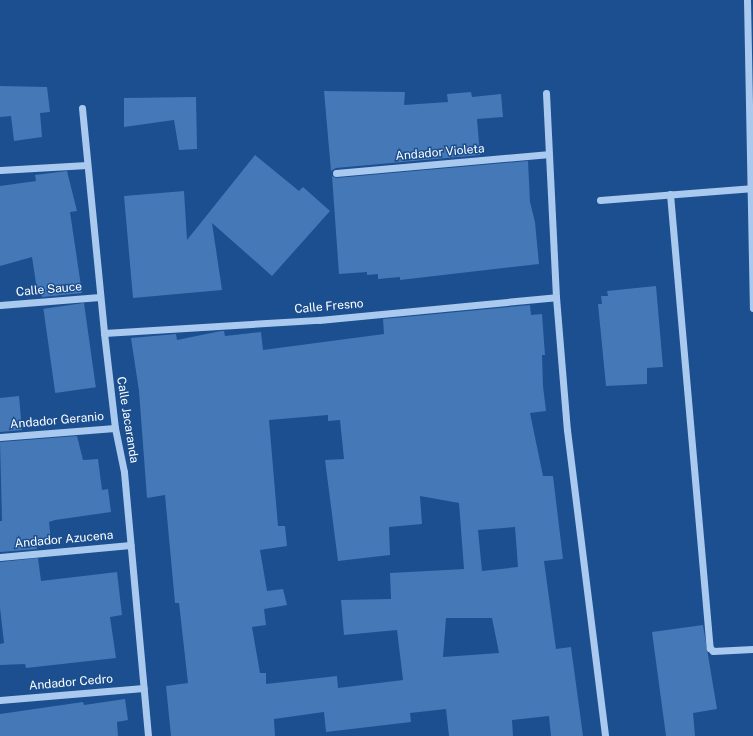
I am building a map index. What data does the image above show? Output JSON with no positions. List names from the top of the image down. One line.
{"streets":{"street":["Andador Violeta","Calle Sauce","Calle Fresno","Calle Jacaranda","Andador Geranio","Andador Azucena","Andador Cedro"]},"crossings":[["Calle Sauce","Calle Jacaranda"],["Calle Fresno","Calle Jacaranda"],["Calle Jacaranda","Andador Geranio"],["Calle Jacaranda","Andador Azucena"],["Calle Jacaranda","Andador Cedro"]]}
